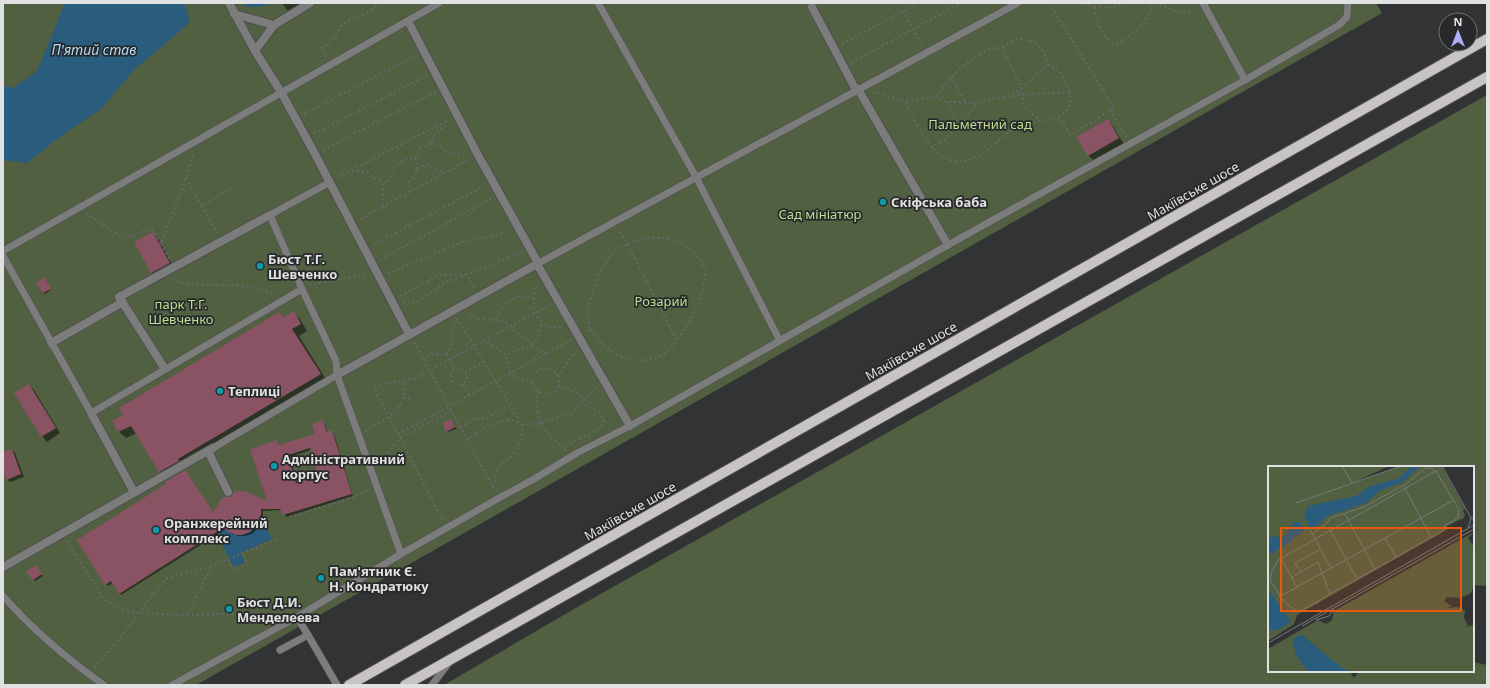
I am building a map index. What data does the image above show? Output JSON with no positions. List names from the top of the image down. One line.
{"streets":{"main road":["Макіївське шосе"]},"water":["П'ятий став"],"parks":["Пальметний сад","Сад мініатюр","Розарий","парк Т.Г. Шевченко"],"places":["Скіфська баба","Бюст Т.Г. Шевченко","Теплиці","Адміністративний корпус","Оранжерейний комплекс","Пам'ятник Є. Н. Кондратюку","Бюст Д.И. Менделеева"],"north":"top"}
